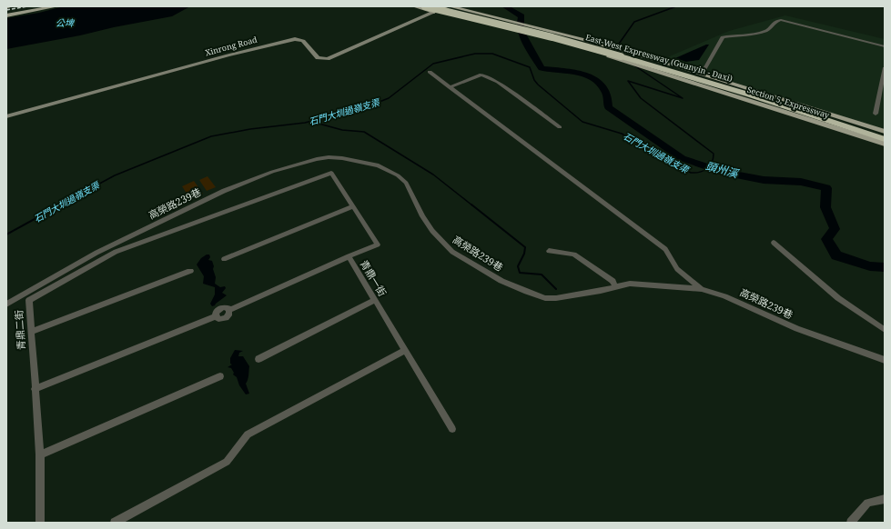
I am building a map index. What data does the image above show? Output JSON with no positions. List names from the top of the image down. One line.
{"streets":{"highway":["East-West Expressway (Guanyin - Daxi)"],"main road":["Section 5, Expressway"],"street":["Xinrong Road","高榮路239巷","青鼎一街","青鼎二街"]},"crossings":[["Xinrong Road","East-West Expressway (Guanyin - Daxi)"],["Xinrong Road","Section 5, Expressway"],["East-West Expressway (Guanyin - Daxi)","Section 5, Expressway"],["青鼎一街","青鼎二街"]],"water":["公埤","石門大圳過嶺支渠","頭州溪"]}
